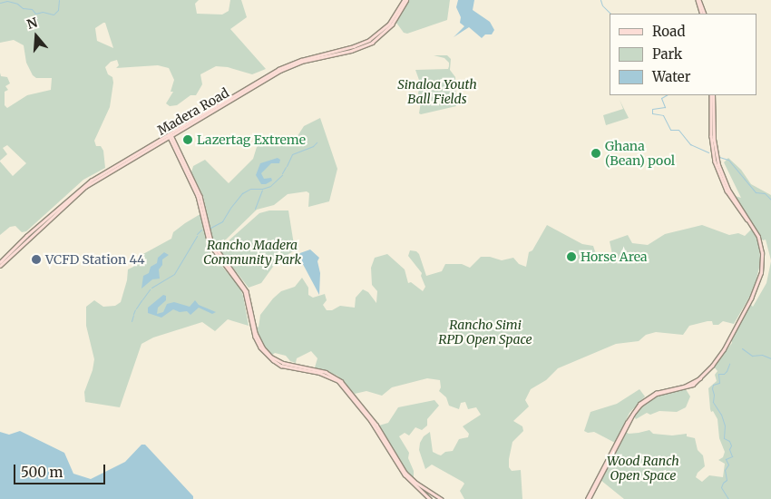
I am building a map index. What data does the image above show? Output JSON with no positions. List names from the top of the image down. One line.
{"streets":{"main road":["Madera Road"]},"parks":["Sinaloa Youth Ball Fields","Rancho Madera Community Park","Rancho Simi RPD Open Space","Wood Ranch Open Space"],"places":["Lazertag Extreme","Ghana (Bean) pool","Horse Area","VCFD Station 44"],"legend":["Road","Park","Water"],"scale_bar":"500 m","north":"top"}
